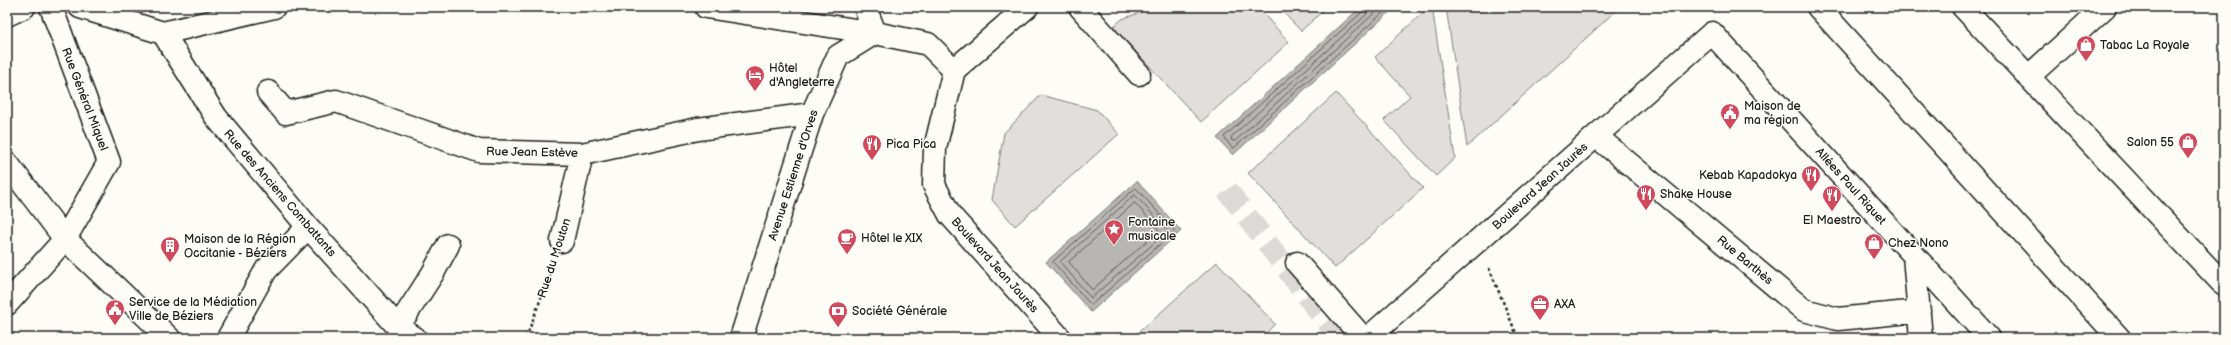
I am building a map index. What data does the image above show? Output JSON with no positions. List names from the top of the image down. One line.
{"streets":{"street":["Rue Général Miquel","Rue Jean Estève","Avenue Estienne d'Orves","Boulevard Jean Jaurès","Allées Paul Riquet","Rue des Anciens Combattants","Rue du Mouton","Rue Barthès"]},"crossings":[["Rue Jean Estève","Avenue Estienne d'Orves"],["Rue Jean Estève","Rue du Mouton"],["Boulevard Jean Jaurès","Allées Paul Riquet"],["Boulevard Jean Jaurès","Rue Barthès"]],"places":{"shop":["Tabac La Royale","Salon 55","Chez Nono"],"hotel":["Hôtel d'Angleterre"],"public building":["Maison de ma région","Service de la Médiation Ville de Béziers"],"restaurant":["Pica Pica","Kebab Kapadokya","Shake House","El Maestro"],"place":["Fontaine musicale"],"cafe":["Hôtel le XIX"],"building":["Maison de la Région Occitanie - Béziers"],"office":["AXA"],"bank":["Société Générale"]}}
